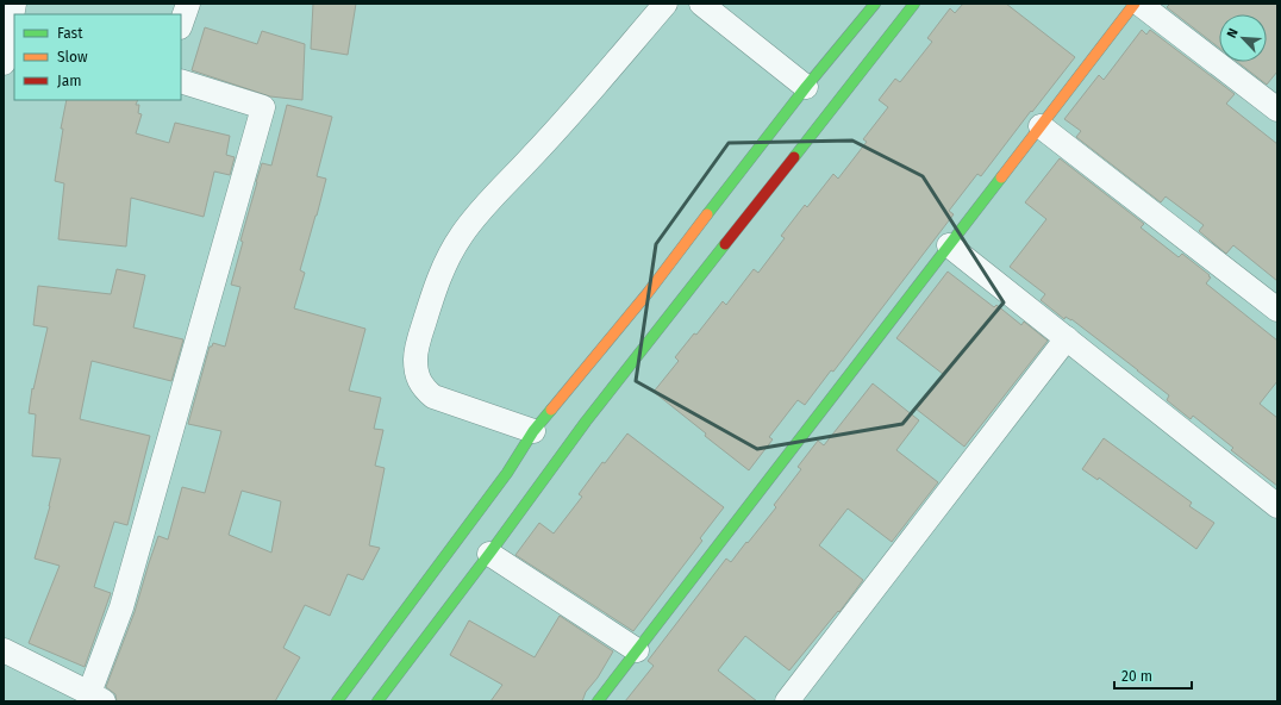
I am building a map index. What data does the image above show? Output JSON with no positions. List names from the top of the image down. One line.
{"legend":["Fast","Slow","Jam"],"scale_bar":"20 m","north":"top left"}
